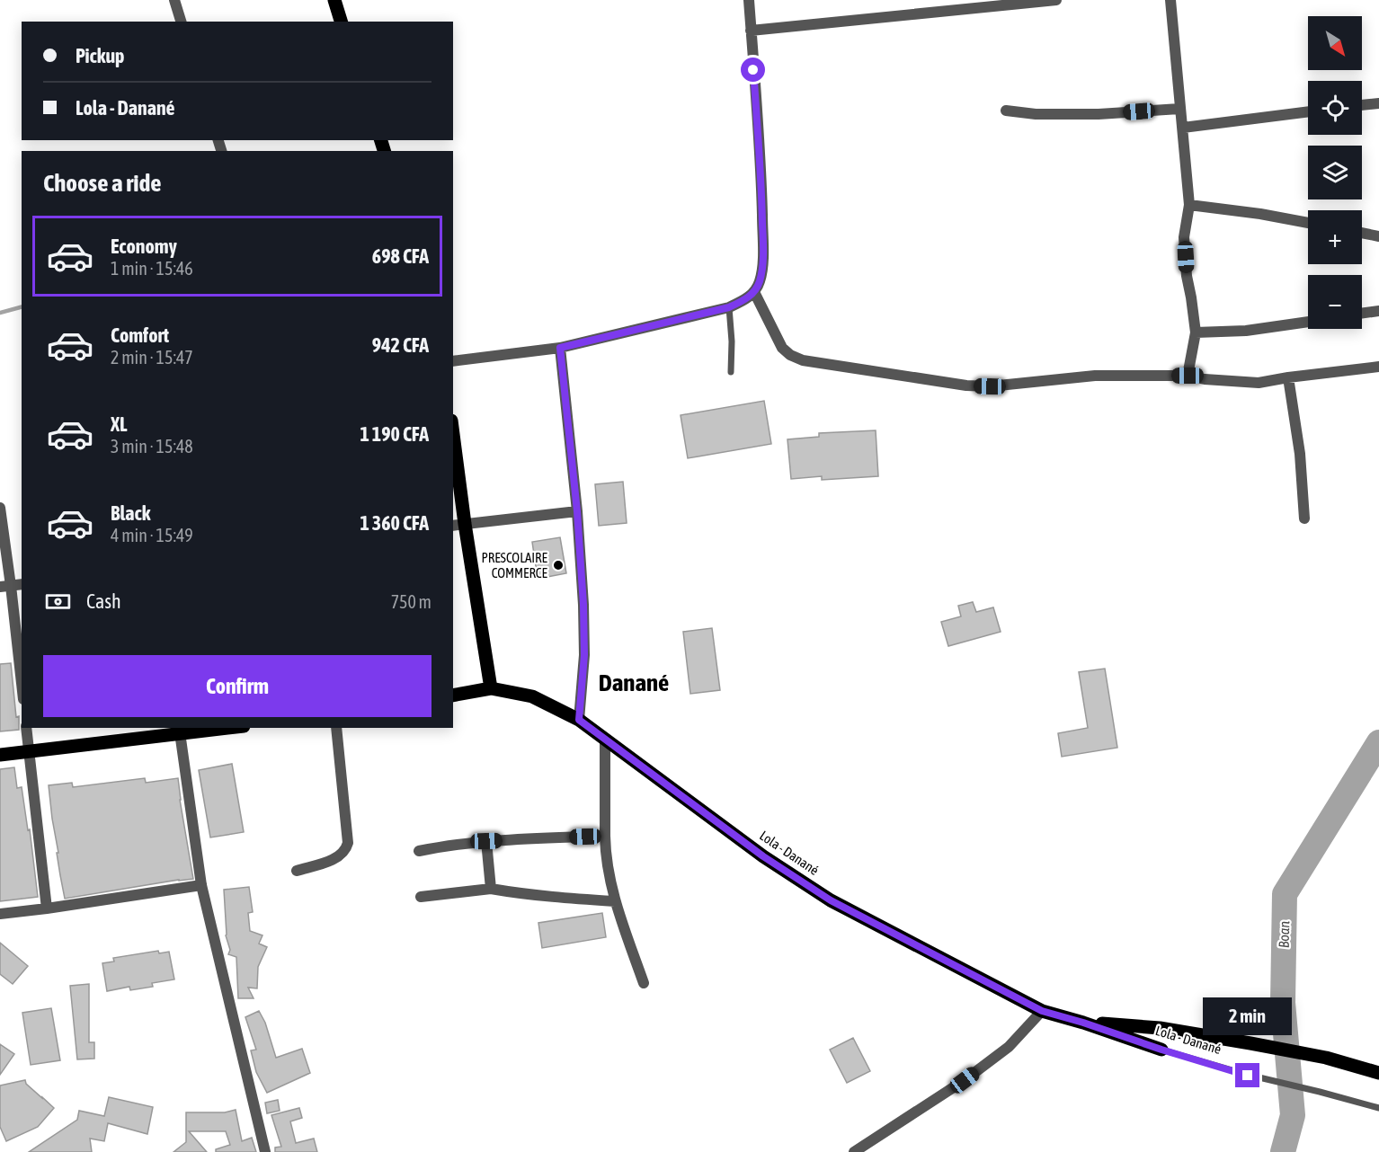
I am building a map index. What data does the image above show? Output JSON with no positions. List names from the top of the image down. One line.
{"streets":{"main road":["Lola - Danané"]},"districts":["Danané"],"water":["Boan"],"places":["PRESCOLAIRE COMMERCE"],"north":"bottom right","page":{"map_buttons":["+","−"],"banner":["Pickup","Lola - Danané"],"heading":"Choose a ride","list":[{"name":"Economy","note":"1 min · 15:46","value":"698 CFA"},{"name":"Comfort","note":"2 min · 15:47","value":"942 CFA"},{"name":"XL","note":"3 min · 15:48","value":"1 190 CFA"},{"name":"Black","note":"4 min · 15:49","value":"1 360 CFA"}],"pay":["Cash","750 m"],"buttons":"Confirm","bubble":"2 min"}}
